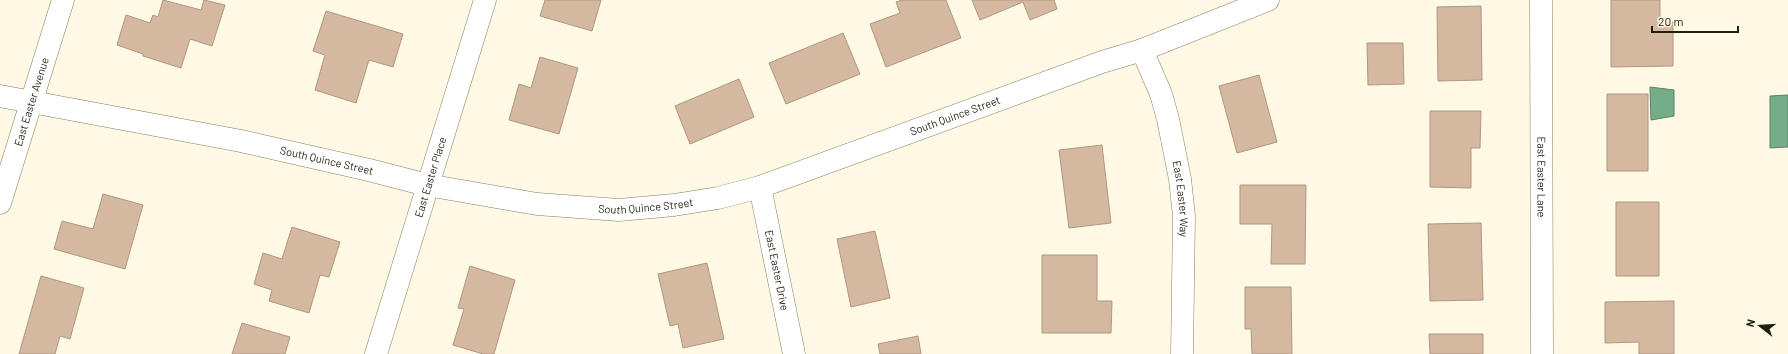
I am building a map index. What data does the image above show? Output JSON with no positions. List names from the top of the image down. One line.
{"streets":{"street":["East Easter Avenue","South Quince Street","East Easter Place","East Easter Lane","East Easter Way","East Easter Drive"]},"crossings":[["East Easter Avenue","South Quince Street"],["South Quince Street","East Easter Place"],["South Quince Street","East Easter Way"],["South Quince Street","East Easter Drive"]],"scale_bar":"20 m","north":"left"}
